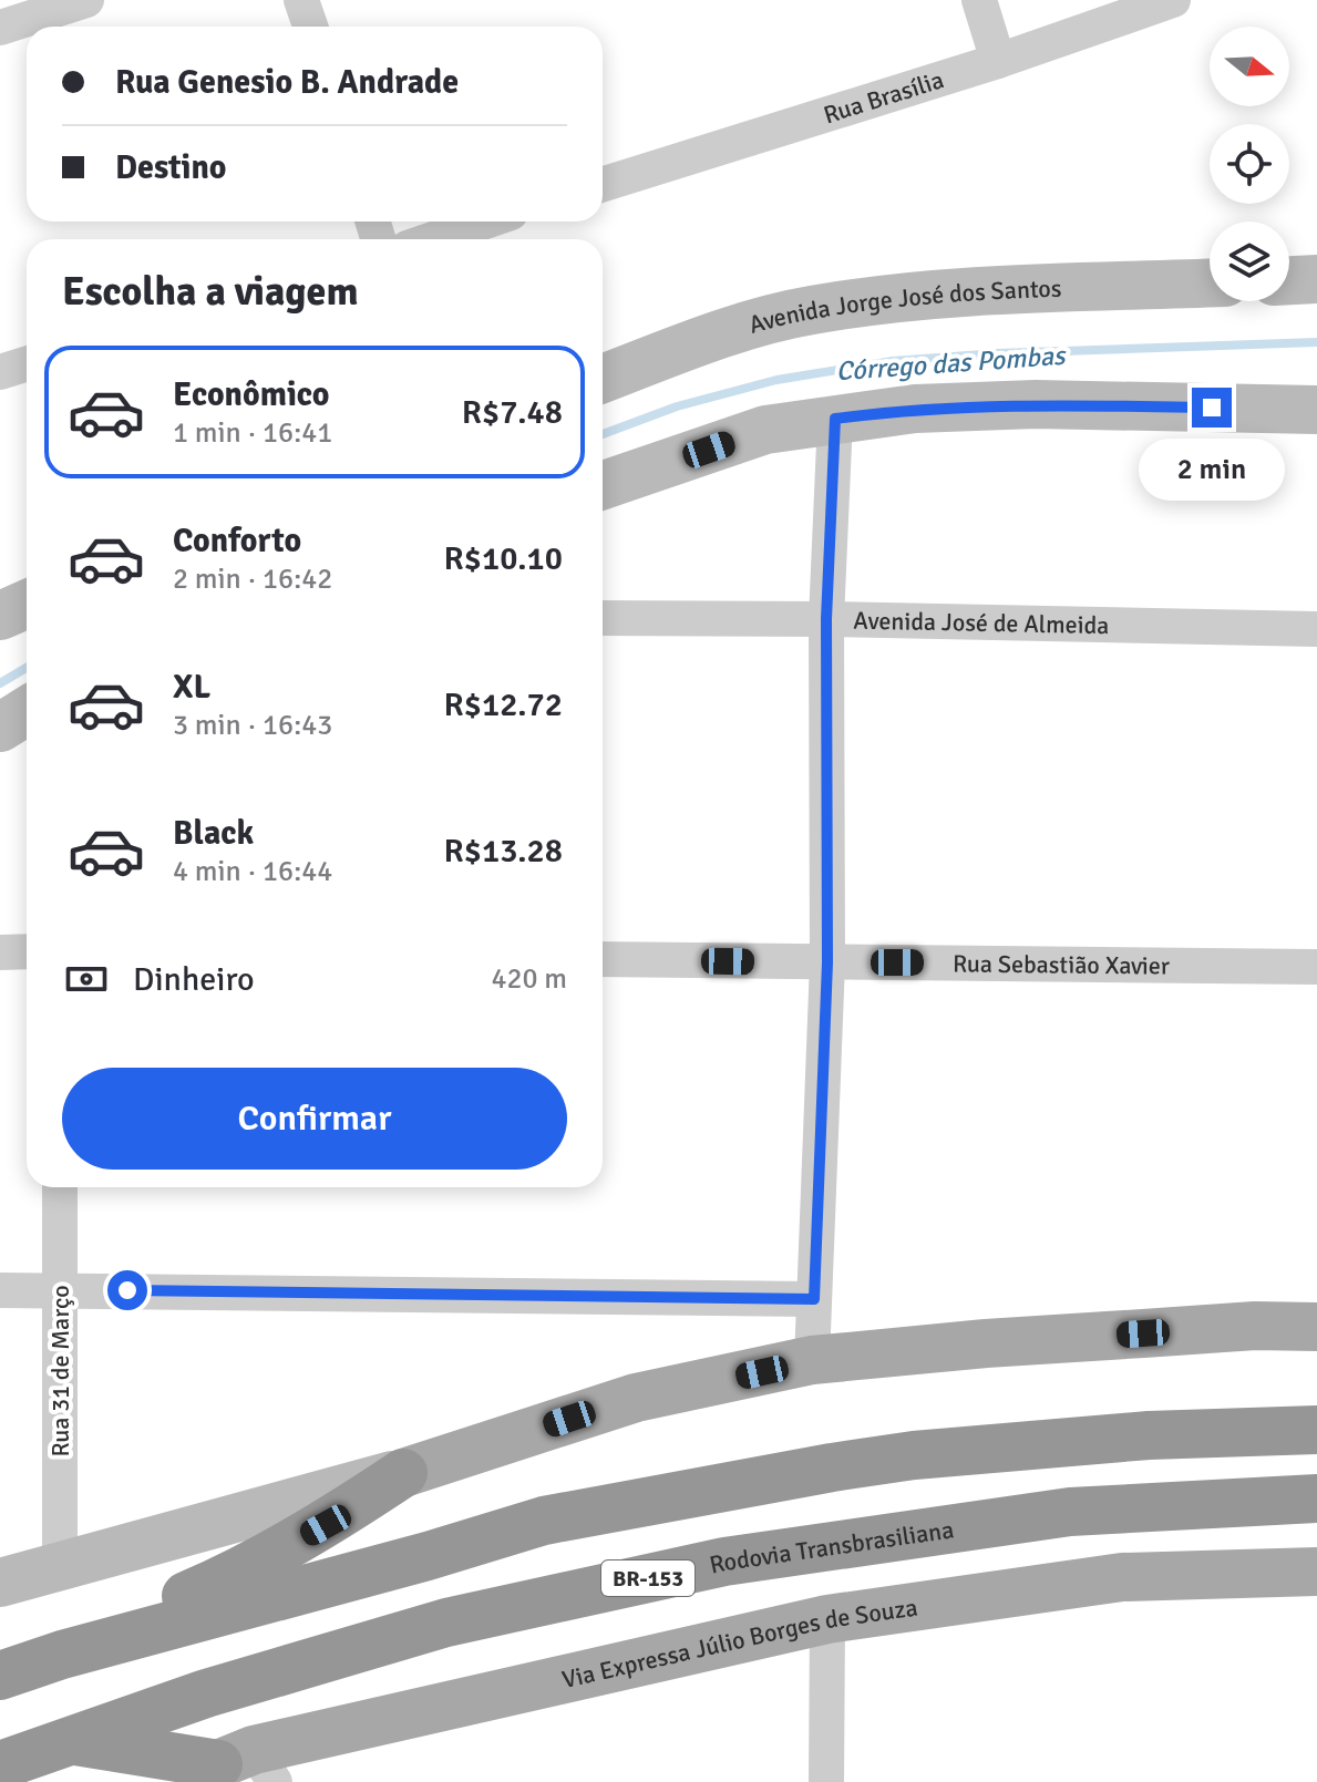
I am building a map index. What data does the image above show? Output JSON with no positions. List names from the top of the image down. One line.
{"streets":{"highway":["Rodovia Transbrasiliana","BR-153"],"main road":["Via Expressa Júlio Borges de Souza"],"street":["Rua Brasília","Avenida Jorge José dos Santos","Avenida José de Almeida","Rua Sebastião Xavier","Rua 31 de Março"]},"water":["Córrego das Pombas"],"north":"right","page":{"banner":["Rua Genesio B. Andrade","Destino"],"heading":"Escolha a viagem","list":[{"name":"Econômico","note":"1 min · 16:41","value":"R$7.48"},{"name":"Conforto","note":"2 min · 16:42","value":"R$10.10"},{"name":"XL","note":"3 min · 16:43","value":"R$12.72"},{"name":"Black","note":"4 min · 16:44","value":"R$13.28"}],"bubble":"2 min","pay":["Dinheiro","420 m"],"buttons":"Confirmar"}}
